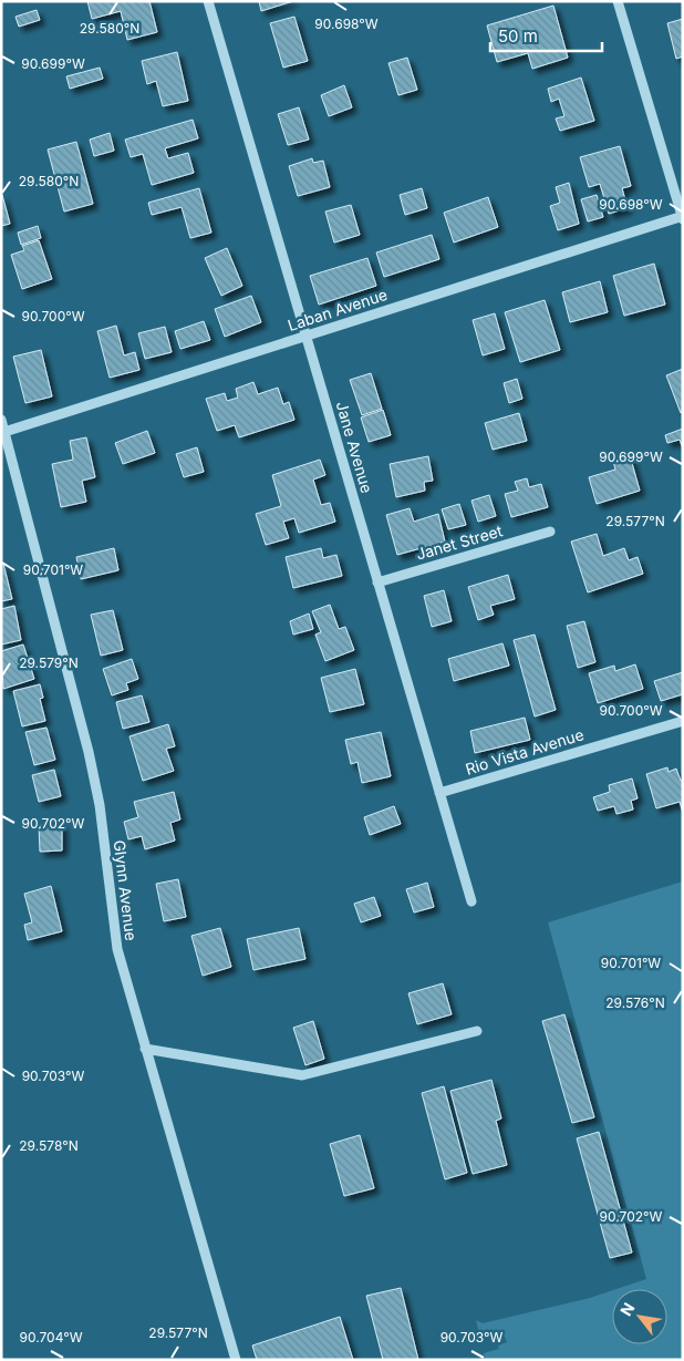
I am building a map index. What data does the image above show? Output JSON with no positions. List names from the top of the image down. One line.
{"streets":{"street":["Laban Avenue","Jane Avenue","Janet Street","Rio Vista Avenue","Glynn Avenue"]},"crossings":[["Laban Avenue","Jane Avenue"],["Laban Avenue","Glynn Avenue"],["Jane Avenue","Janet Street"],["Jane Avenue","Rio Vista Avenue"]],"scale_bar":"50 m","north":"top left","coordinates":["90.698°W","29.580°N","90.699°W","90.700°W","29.577°N","90.701°W","29.579°N","90.702°W","29.576°N","90.703°W","29.578°N","90.704°W"]}
